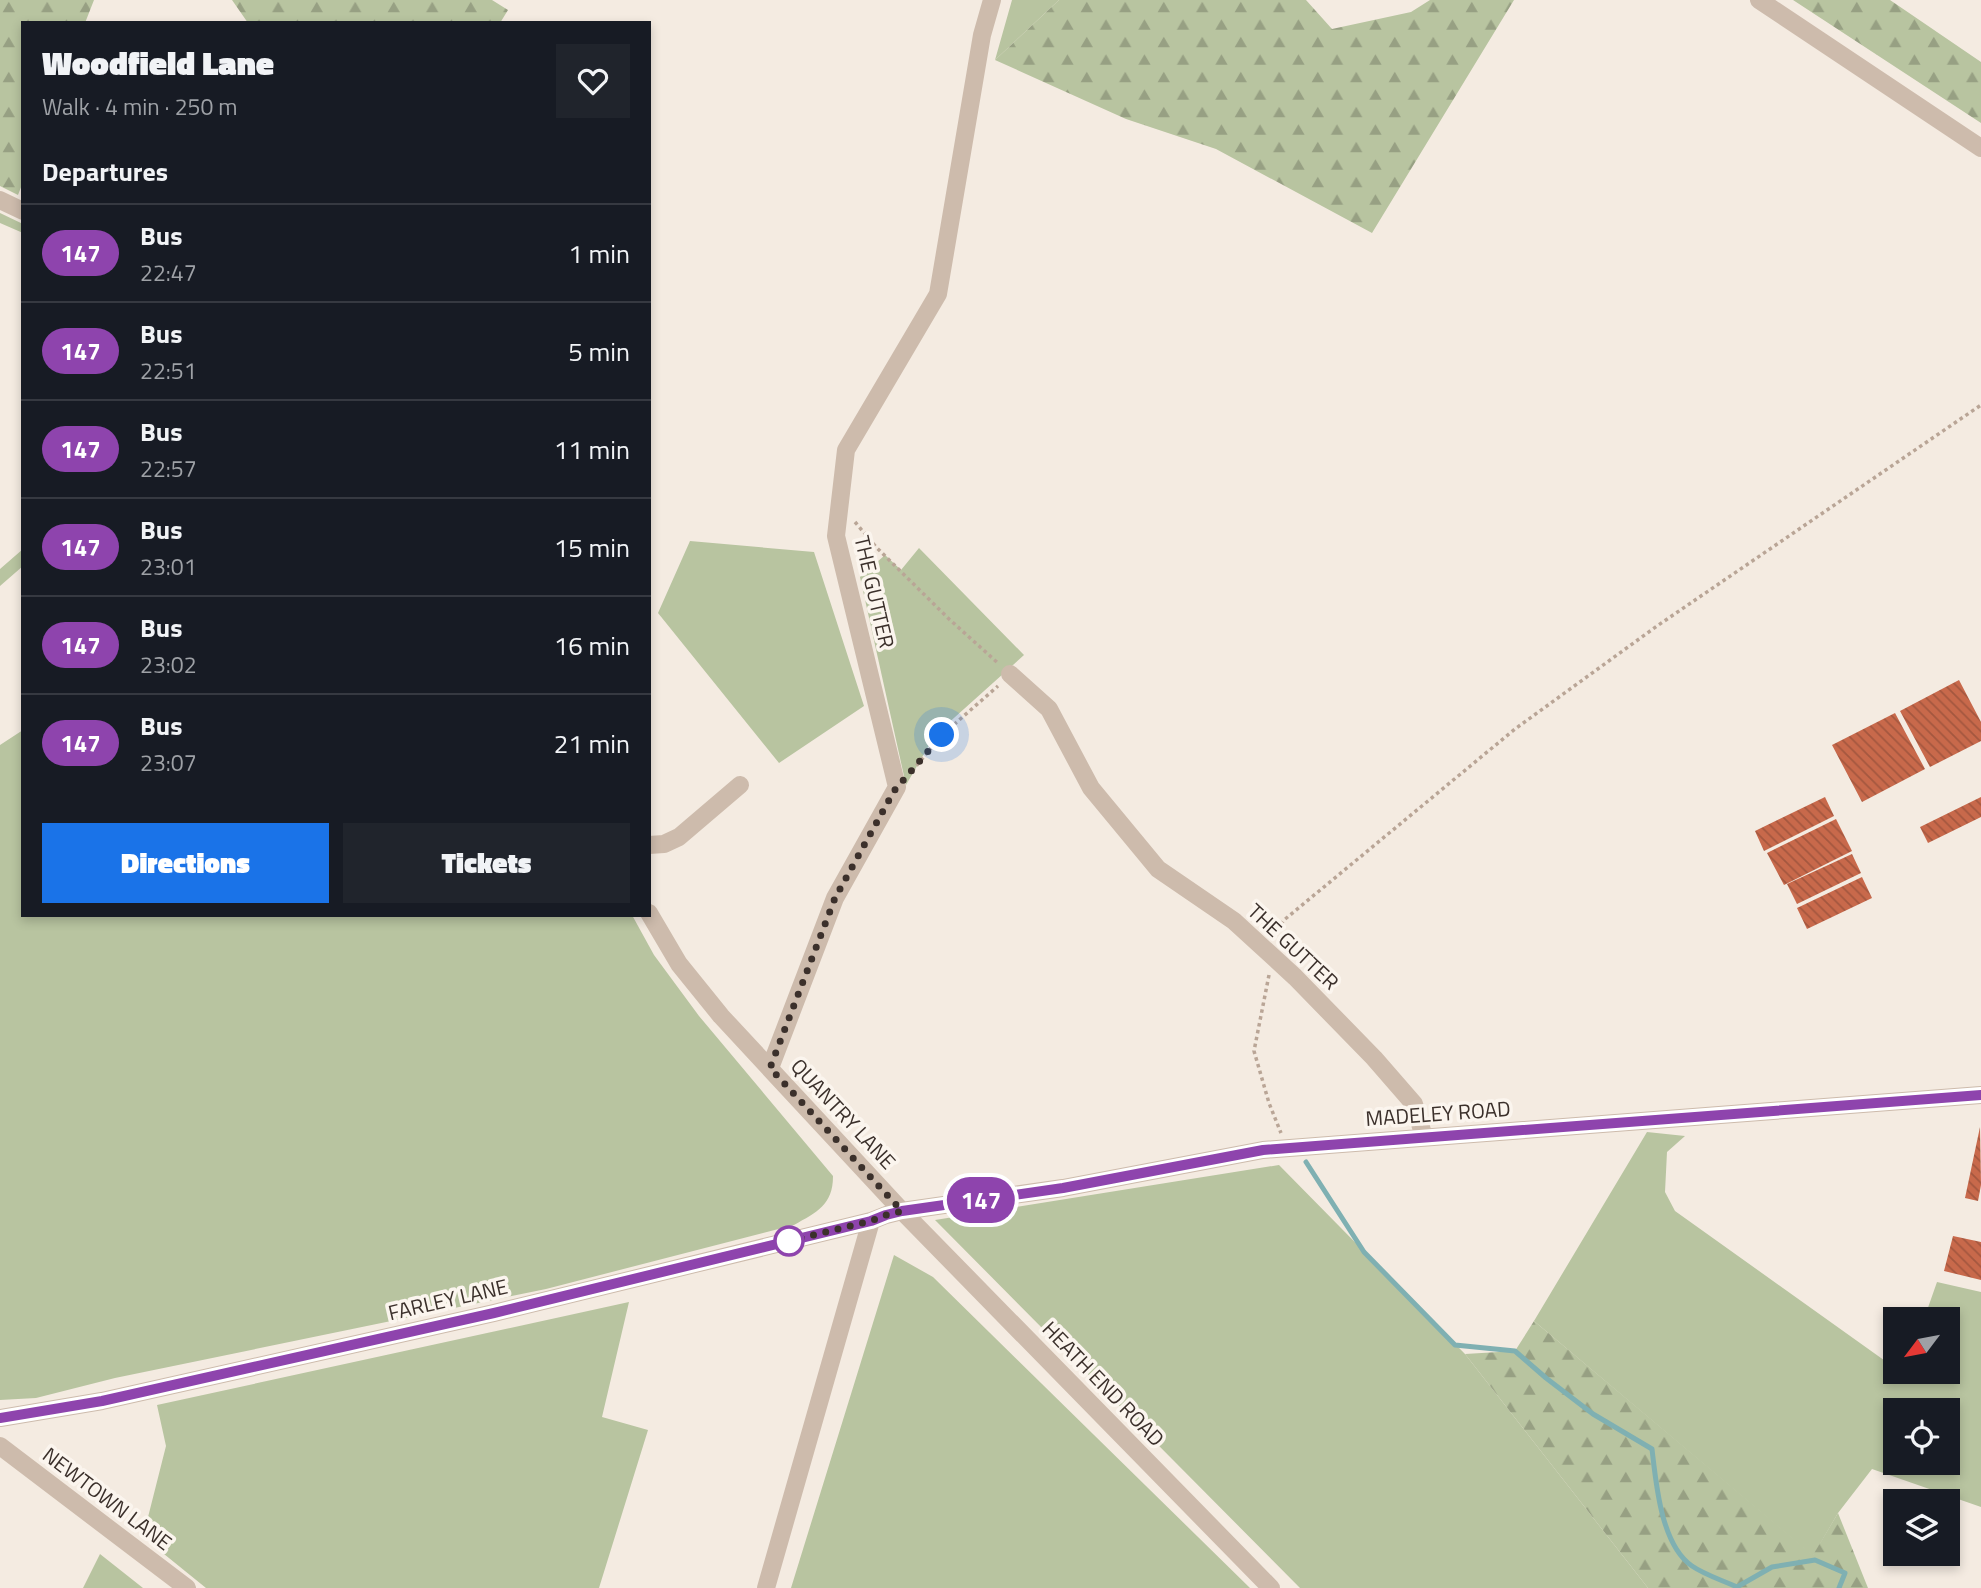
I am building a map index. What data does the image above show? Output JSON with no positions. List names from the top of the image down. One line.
{"streets":{"street":["THE GUTTER","QUANTRY LANE","MADELEY ROAD","FARLEY LANE","HEATH END ROAD","NEWTOWN LANE"]},"crossings":[["THE GUTTER","MADELEY ROAD"],["QUANTRY LANE","MADELEY ROAD"],["QUANTRY LANE","FARLEY LANE"],["QUANTRY LANE","HEATH END ROAD"],["MADELEY ROAD","FARLEY LANE"],["MADELEY ROAD","HEATH END ROAD"],["FARLEY LANE","HEATH END ROAD"]],"lines":["bus line 147"],"north":"bottom left","page":{"on_map":"147","heading":[["Woodfield Lane","Walk · 4 min · 250 m"],"Departures"],"list":[{"mark":"147","name":"Bus","note":"22:47","value":"1 min"},{"mark":"147","name":"Bus","note":"22:51","value":"5 min"},{"mark":"147","name":"Bus","note":"22:57","value":"11 min"},{"mark":"147","name":"Bus","note":"23:01","value":"15 min"},{"mark":"147","name":"Bus","note":"23:02","value":"16 min"},{"mark":"147","name":"Bus","note":"23:07","value":"21 min"}],"buttons":["Directions","Tickets"]}}
